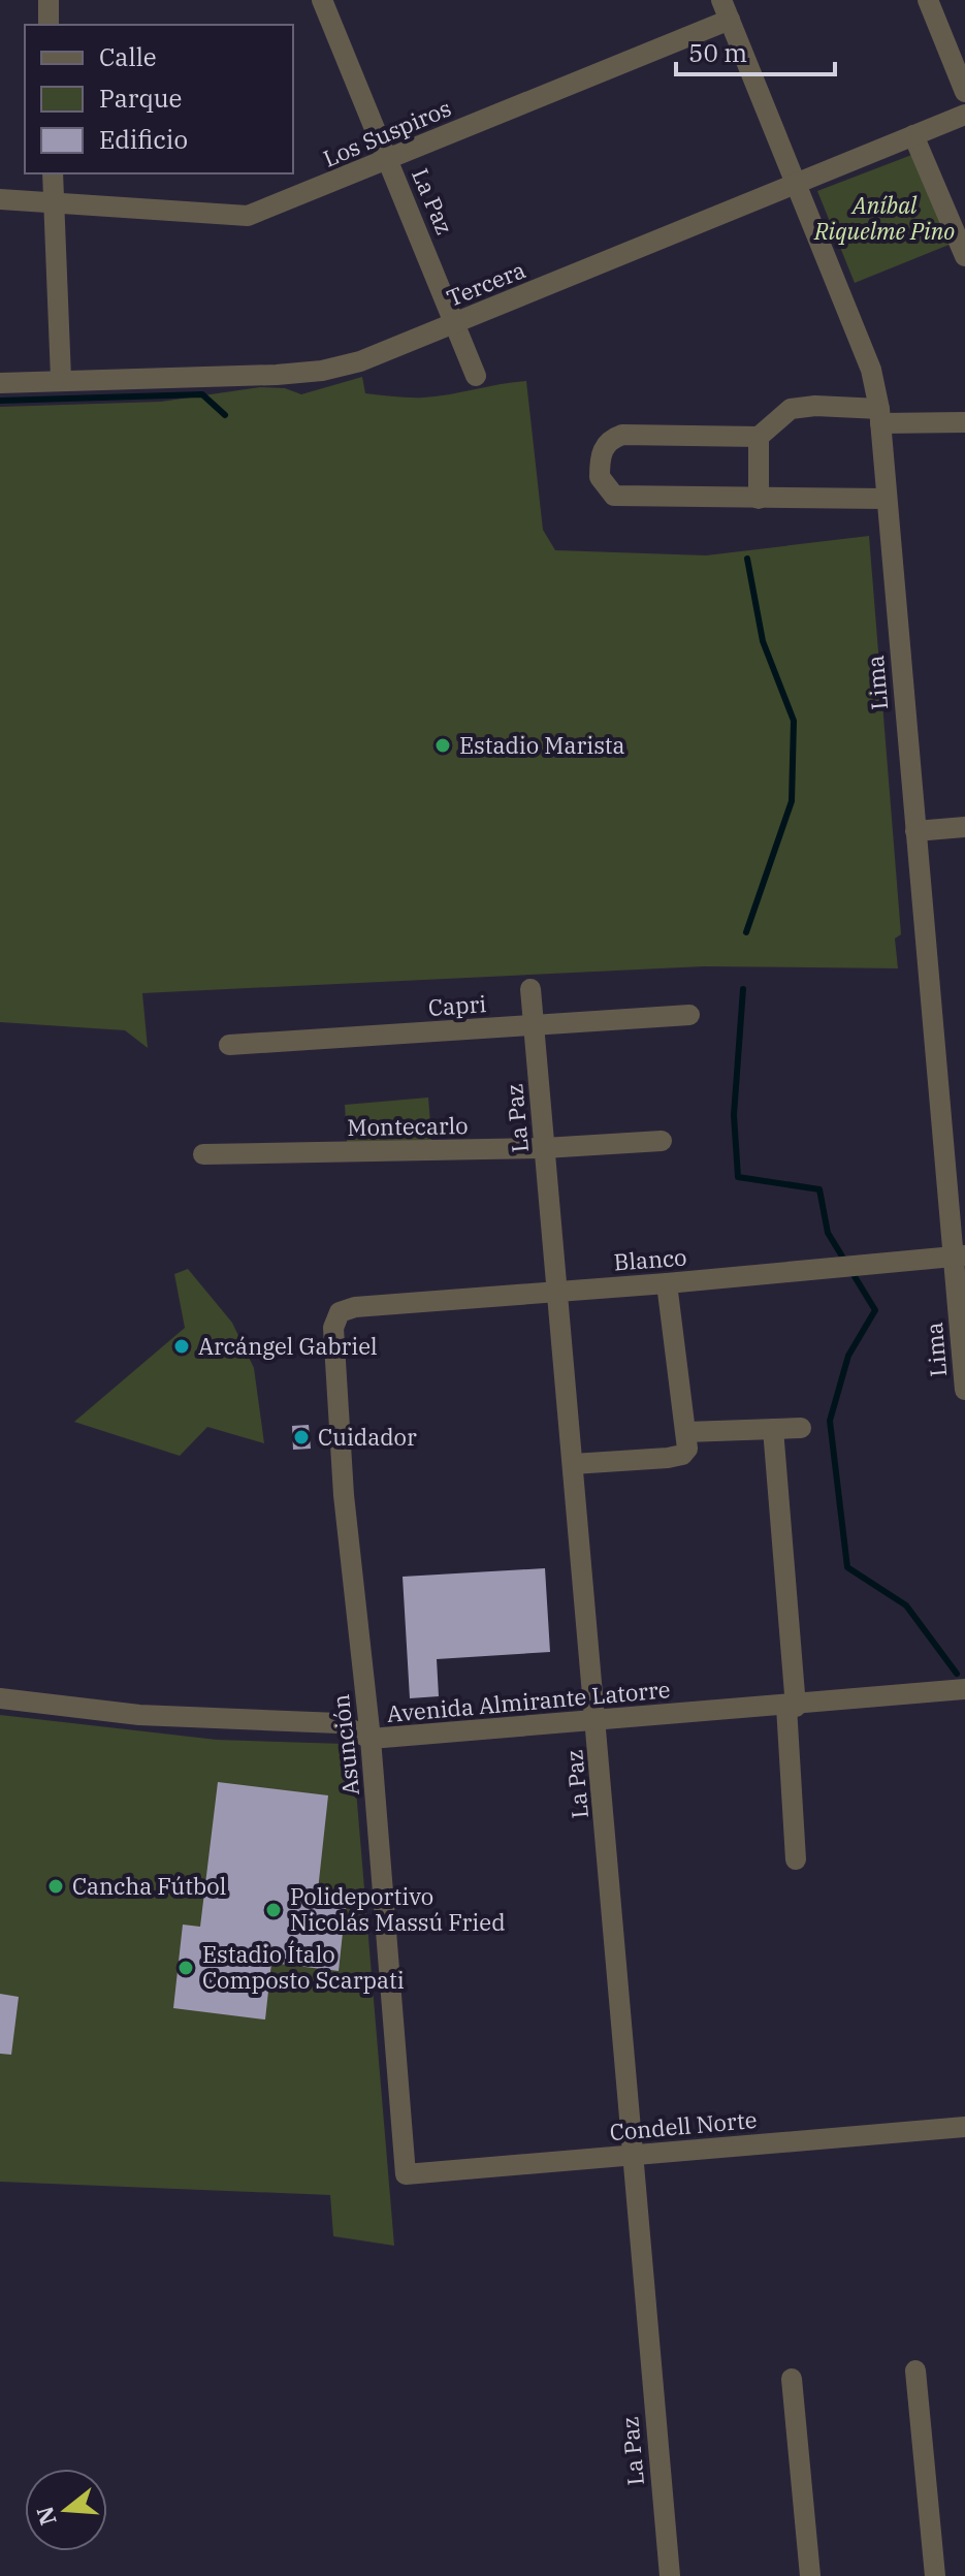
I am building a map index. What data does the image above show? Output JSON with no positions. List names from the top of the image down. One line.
{"streets":{"street":["Los Suspiros","La Paz","Tercera","Lima","Capri","Montecarlo","Blanco","Avenida Almirante Latorre","Asunción","Condell Norte"]},"crossings":[["Los Suspiros","La Paz"],["Los Suspiros","Lima"],["La Paz","Tercera"],["La Paz","Capri"],["La Paz","Montecarlo"],["La Paz","Blanco"],["La Paz","Avenida Almirante Latorre"],["La Paz","Condell Norte"],["Tercera","Lima"],["Lima","Blanco"],["Blanco","Asunción"],["Avenida Almirante Latorre","Asunción"],["Asunción","Condell Norte"]],"parks":["Aníbal Riquelme Pino"],"places":["Estadio Marista","Arcángel Gabriel","Cuidador","Cancha Fútbol","Polideportivo Nicolás Massú Fried","Estadio Ítalo Composto Scarpati"],"legend":["Calle","Parque","Edificio"],"scale_bar":"50 m","north":"left"}
